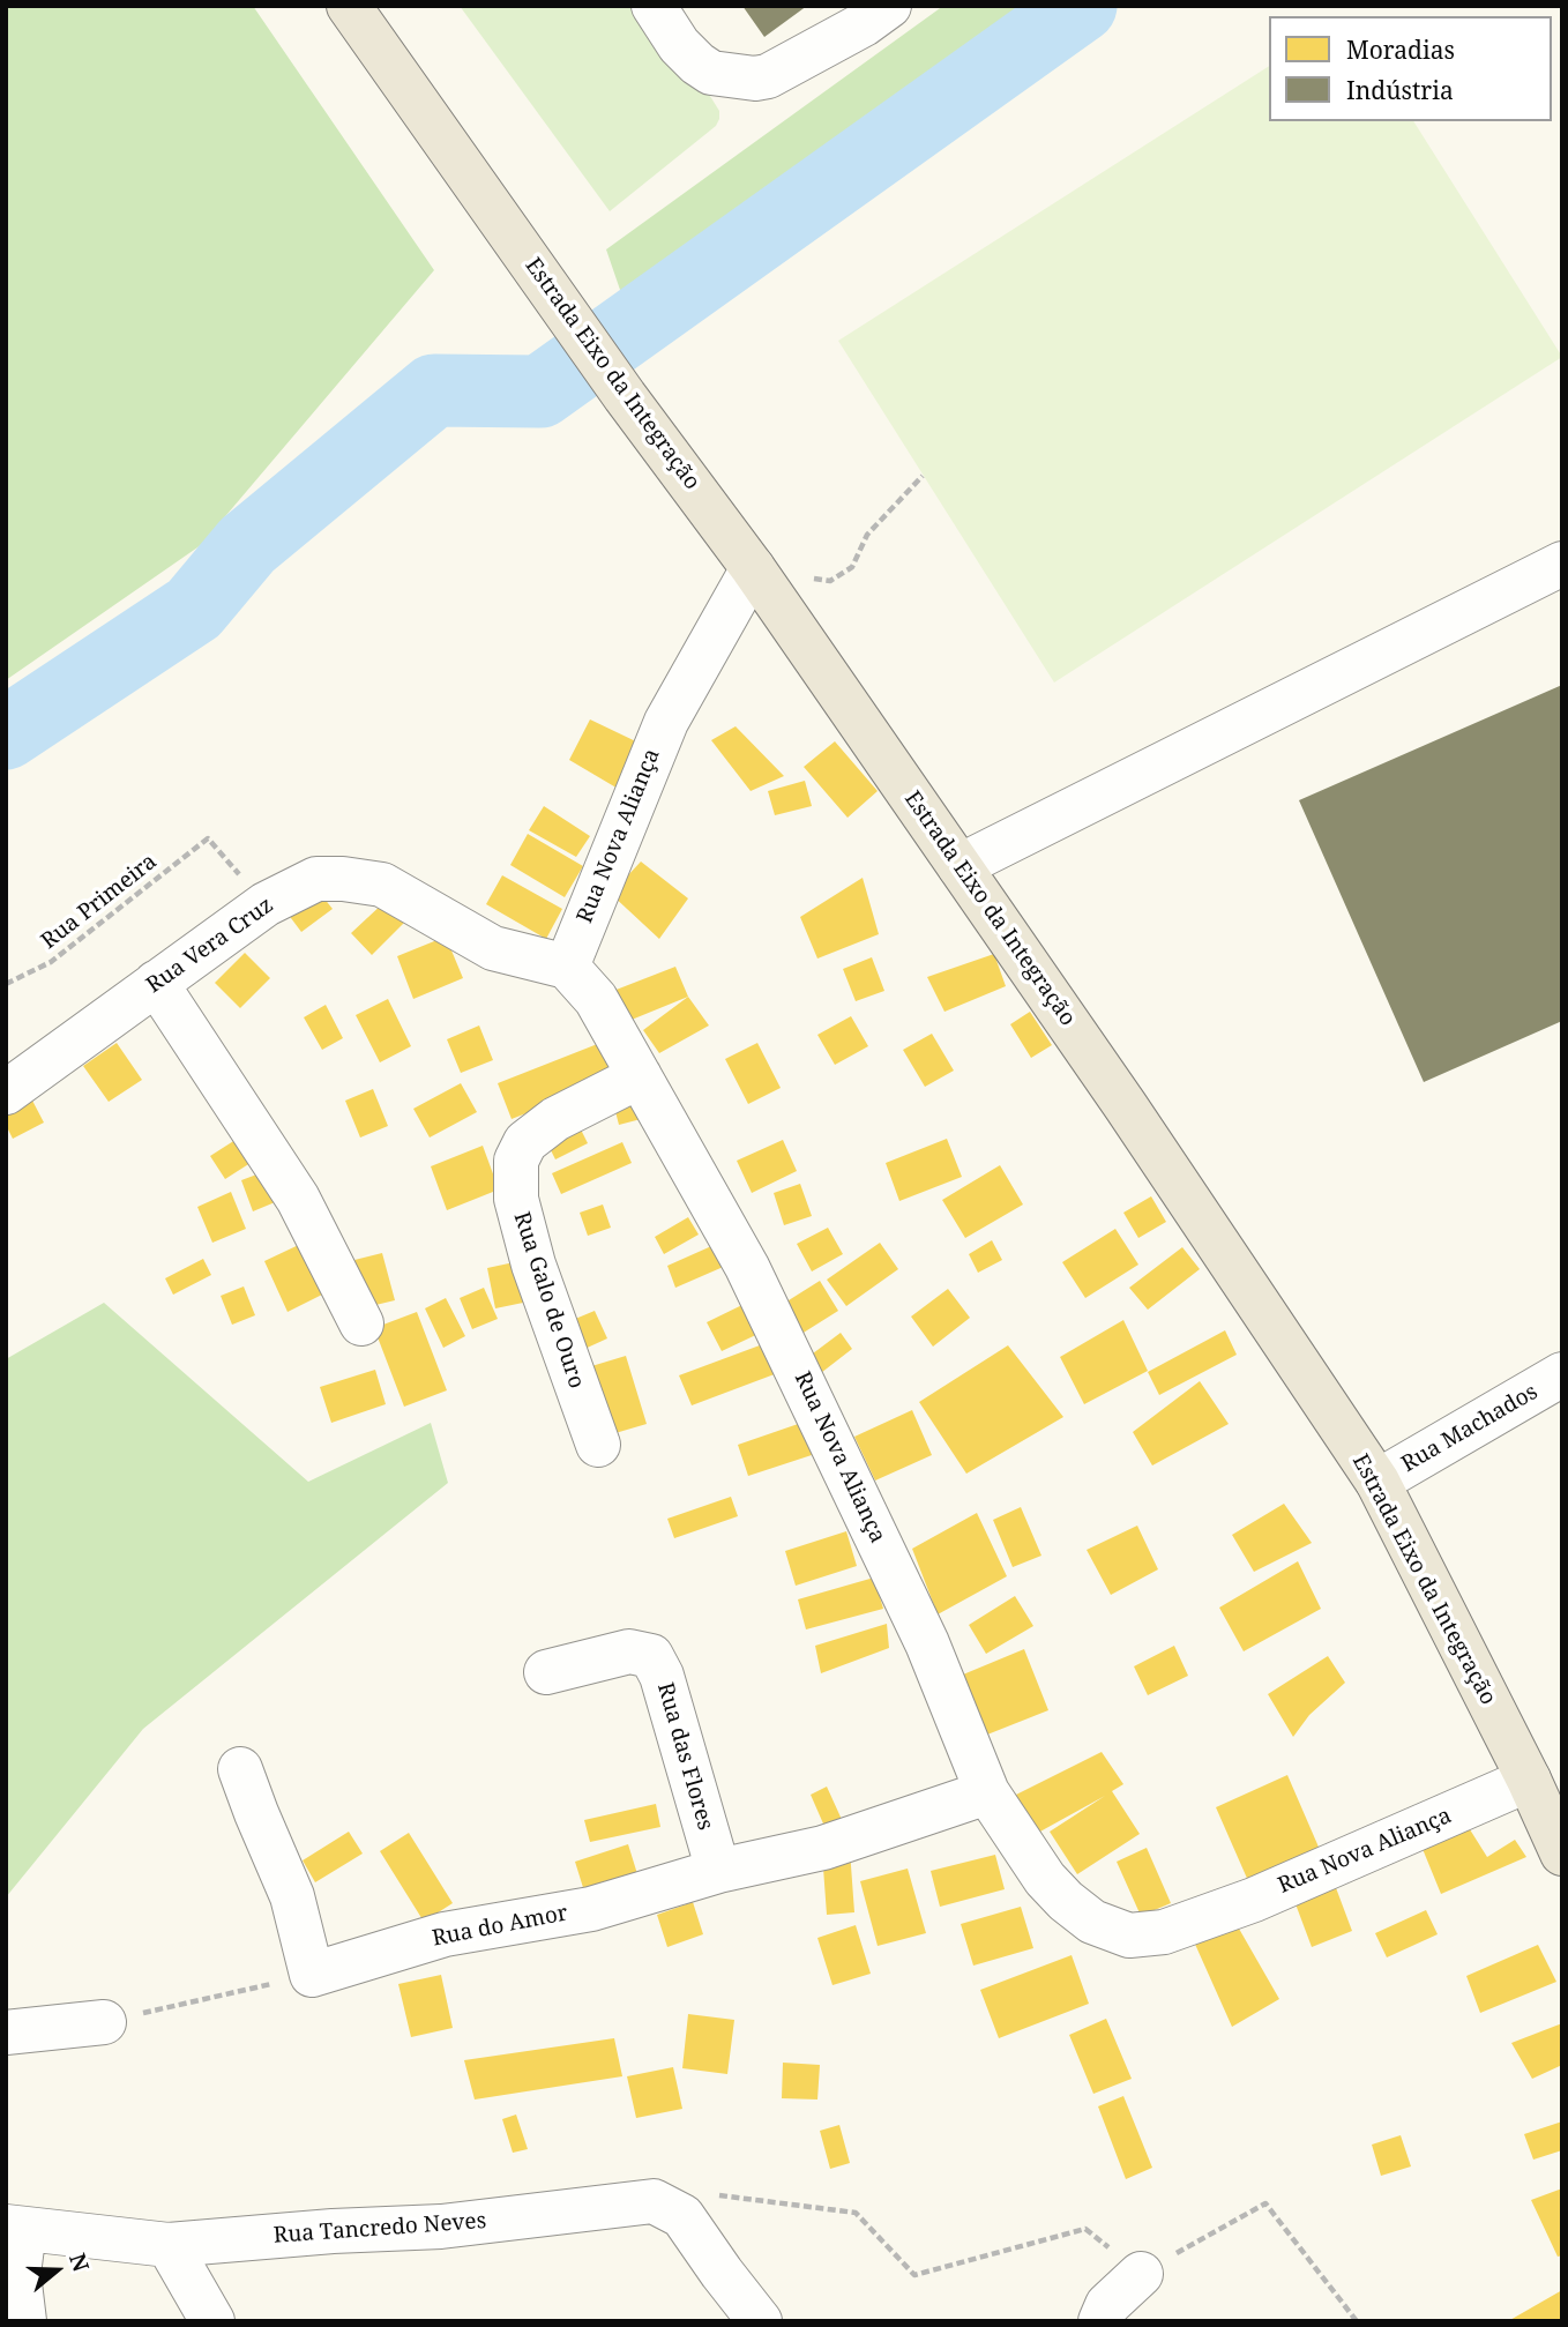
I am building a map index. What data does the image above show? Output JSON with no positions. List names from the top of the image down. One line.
{"streets":{"main road":["Estrada Eixo da Integração"],"street":["Rua Nova Aliança","Rua Vera Cruz","Rua Galo de Ouro","Rua Machados","Rua das Flores","Rua do Amor","Rua Tancredo Neves"],"path":["Rua Primeira"]},"crossings":[["Estrada Eixo da Integração","Rua Nova Aliança"],["Estrada Eixo da Integração","Rua Machados"],["Rua Nova Aliança","Rua Vera Cruz"],["Rua Nova Aliança","Rua Galo de Ouro"],["Rua Nova Aliança","Rua do Amor"],["Rua das Flores","Rua do Amor"]],"legend":["Moradias","Indústria"],"north":"right"}
